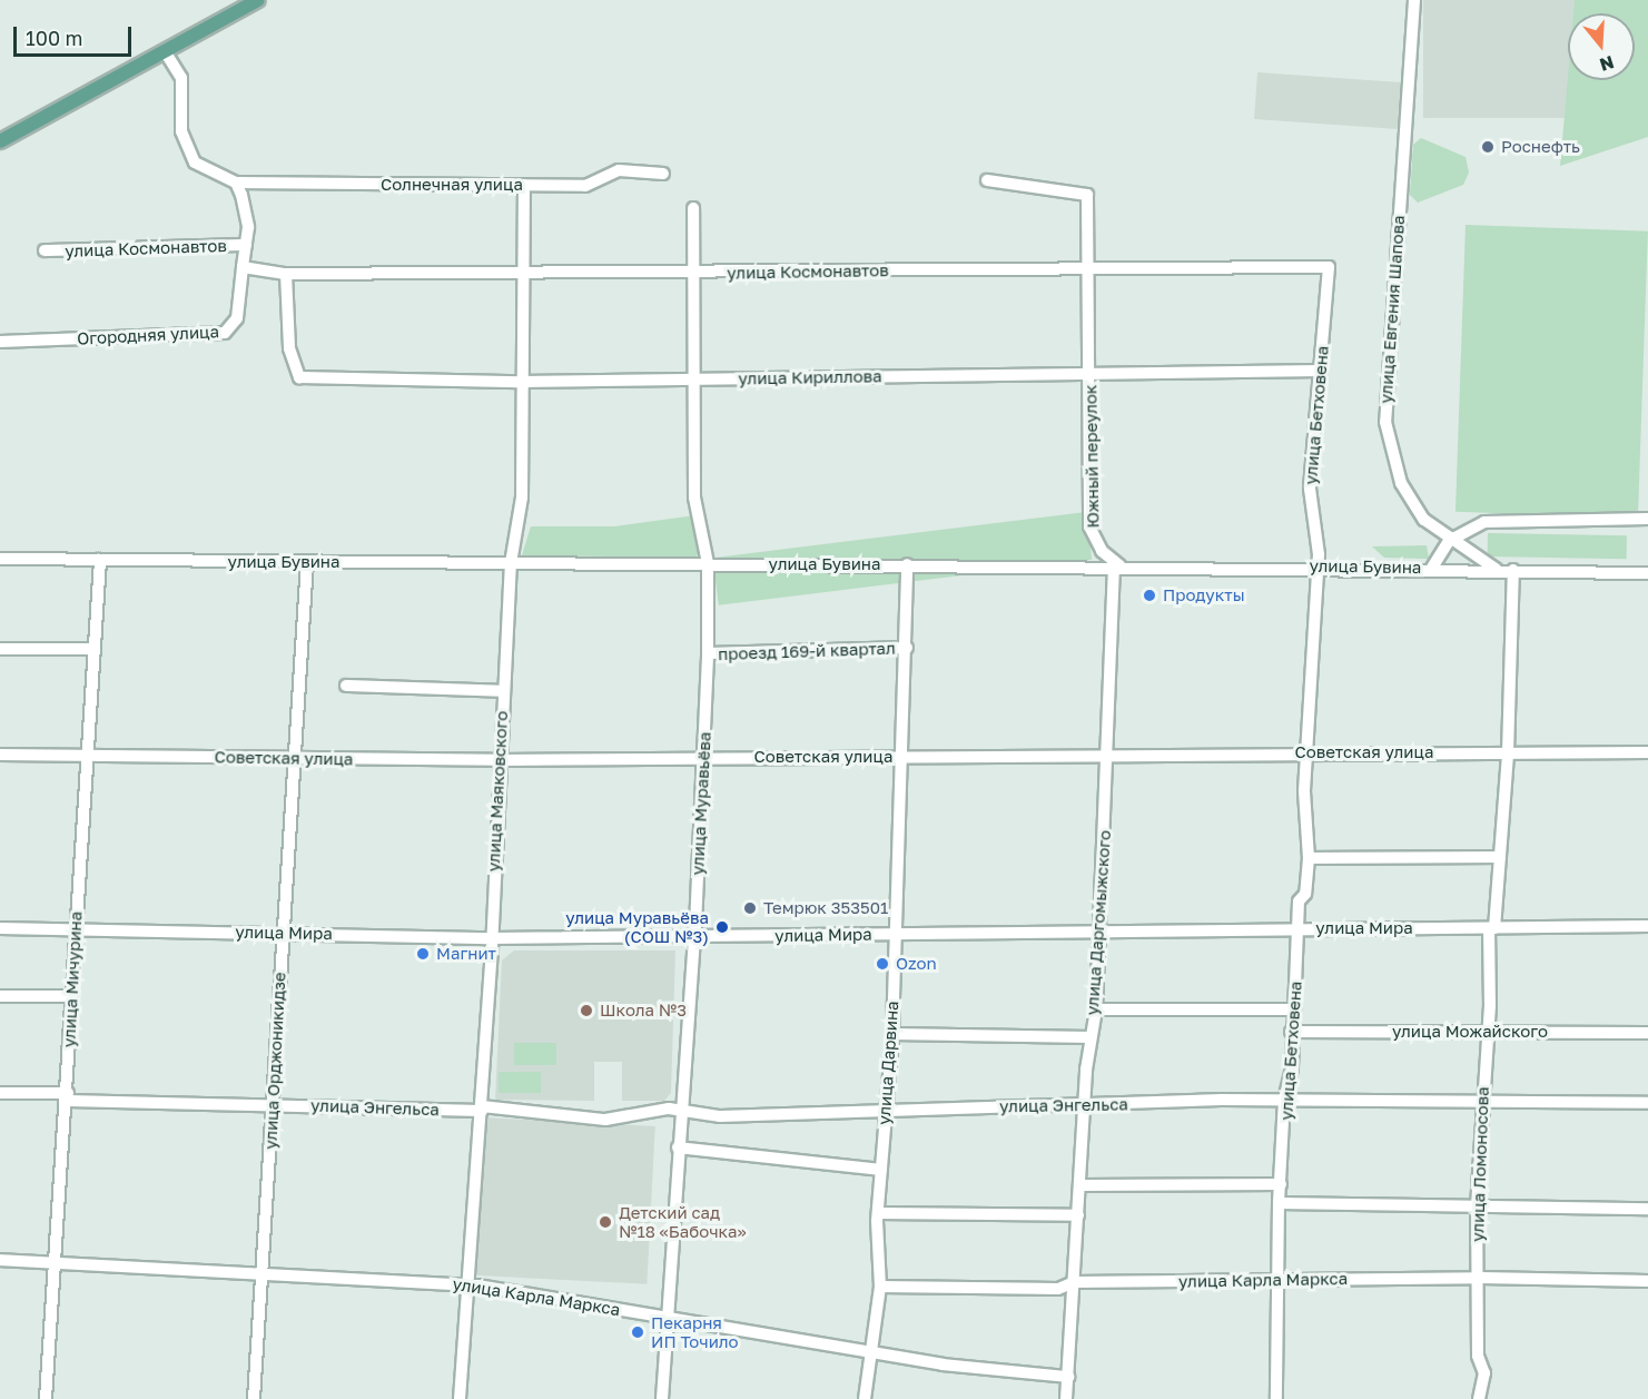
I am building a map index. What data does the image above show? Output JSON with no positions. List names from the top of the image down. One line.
{"streets":{"street":["Солнечная улица","улица Космонавтов","улица Евгения Шапова","Огородняя улица","улица Кириллова","улица Бетховена","Южный переулок","улица Бувина","проезд 169-й квартал","Советская улица","улица Маяковского","улица Муравьёва","улица Даргомыжского","улица Мира","улица Мичурина","улица Можайского","улица Орджоникидзе","улица Дарвина","улица Энгельса","улица Ломоносова","улица Карла Маркса"]},"crossings":[["Солнечная улица","Огородняя улица"],["Солнечная улица","улица Маяковского"],["улица Космонавтов","Огородняя улица"],["улица Космонавтов","улица Кириллова"],["улица Космонавтов","улица Бетховена"],["улица Космонавтов","Южный переулок"],["улица Космонавтов","улица Маяковского"],["улица Космонавтов","улица Муравьёва"],["улица Евгения Шапова","улица Бувина"],["улица Кириллова","улица Бетховена"],["улица Кириллова","Южный переулок"],["улица Кириллова","улица Маяковского"],["улица Кириллова","улица Муравьёва"],["улица Бетховена","улица Бувина"],["улица Бетховена","Советская улица"],["улица Бетховена","улица Мира"],["улица Бетховена","улица Можайского"],["улица Бетховена","улица Энгельса"],["улица Бетховена","улица Карла Маркса"],["Южный переулок","улица Бувина"],["Южный переулок","улица Даргомыжского"],["улица Бувина","улица Маяковского"],["улица Бувина","улица Муравьёва"],["улица Бувина","улица Даргомыжского"],["улица Бувина","улица Мичурина"],["улица Бувина","улица Орджоникидзе"],["улица Бувина","улица Дарвина"],["улица Бувина","улица Ломоносова"],["проезд 169-й квартал","улица Муравьёва"],["проезд 169-й квартал","улица Дарвина"],["Советская улица","улица Маяковского"],["Советская улица","улица Муравьёва"],["Советская улица","улица Даргомыжского"],["Советская улица","улица Мичурина"],["Советская улица","улица Орджоникидзе"],["Советская улица","улица Дарвина"],["Советская улица","улица Ломоносова"],["улица Маяковского","улица Мира"],["улица Маяковского","улица Энгельса"],["улица Маяковского","улица Карла Маркса"],["улица Муравьёва","улица Мира"],["улица Муравьёва","улица Энгельса"],["улица Муравьёва","улица Карла Маркса"],["улица Даргомыжского","улица Мира"],["улица Даргомыжского","улица Энгельса"],["улица Даргомыжского","улица Карла Маркса"],["улица Мира","улица Мичурина"],["улица Мира","улица Орджоникидзе"],["улица Мира","улица Дарвина"],["улица Мира","улица Ломоносова"],["улица Мичурина","улица Энгельса"],["улица Мичурина","улица Карла Маркса"],["улица Можайского","улица Ломоносова"],["улица Орджоникидзе","улица Энгельса"],["улица Орджоникидзе","улица Карла Маркса"],["улица Дарвина","улица Энгельса"],["улица Дарвина","улица Карла Маркса"],["улица Энгельса","улица Ломоносова"],["улица Ломоносова","улица Карла Маркса"]],"places":["Роснефть","Продукты","Темрюк 353501","улица Муравьёва (СОШ №3)","Магнит","Ozon","Школа №3","Детский сад №18 «Бабочка»","Пекарня ИП Точило"],"scale_bar":"100 m","north":"bottom"}
